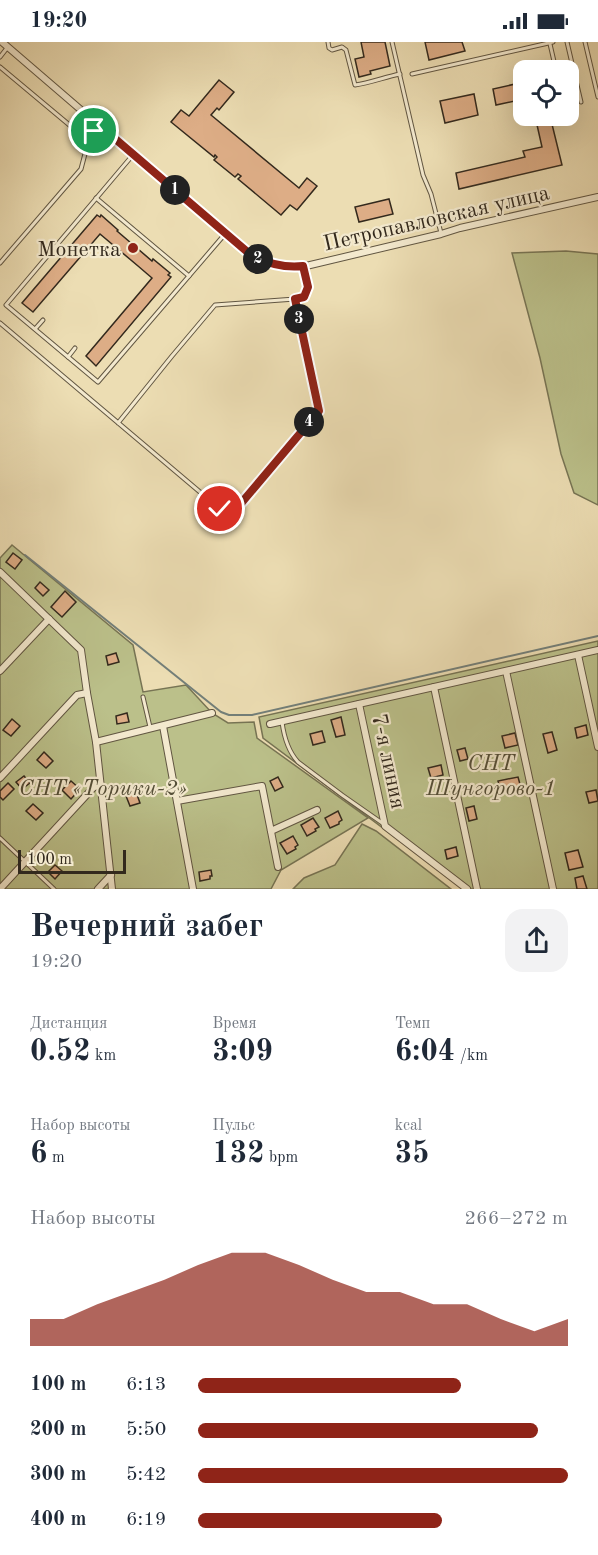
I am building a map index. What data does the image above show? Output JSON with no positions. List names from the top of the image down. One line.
{"streets":{"street":["Петропавловская улица","7-я линия"]},"parks":["СНТ Шунгорово-1","СНТ «Торики-2»"],"places":["Монетка"],"scale_bar":"100 m","page":{"status":"19:20","pins":["1","2","3","4"],"scale":"100 m","heading":["Вечерний забег","19:20"],"stats":[["Дистанция","0.52 km"],["Время","3:09"],["Темп","6:04 /km"],["Набор высоты","6 m"],["Пульс","132 bpm"],["kcal","35"]],"chart":["Набор высоты","266–272 m"],"list":[{"name":"100 m","note":"6:13"},{"name":"200 m","note":"5:50"},{"name":"300 m","note":"5:42"},{"name":"400 m","note":"6:19"}]}}
